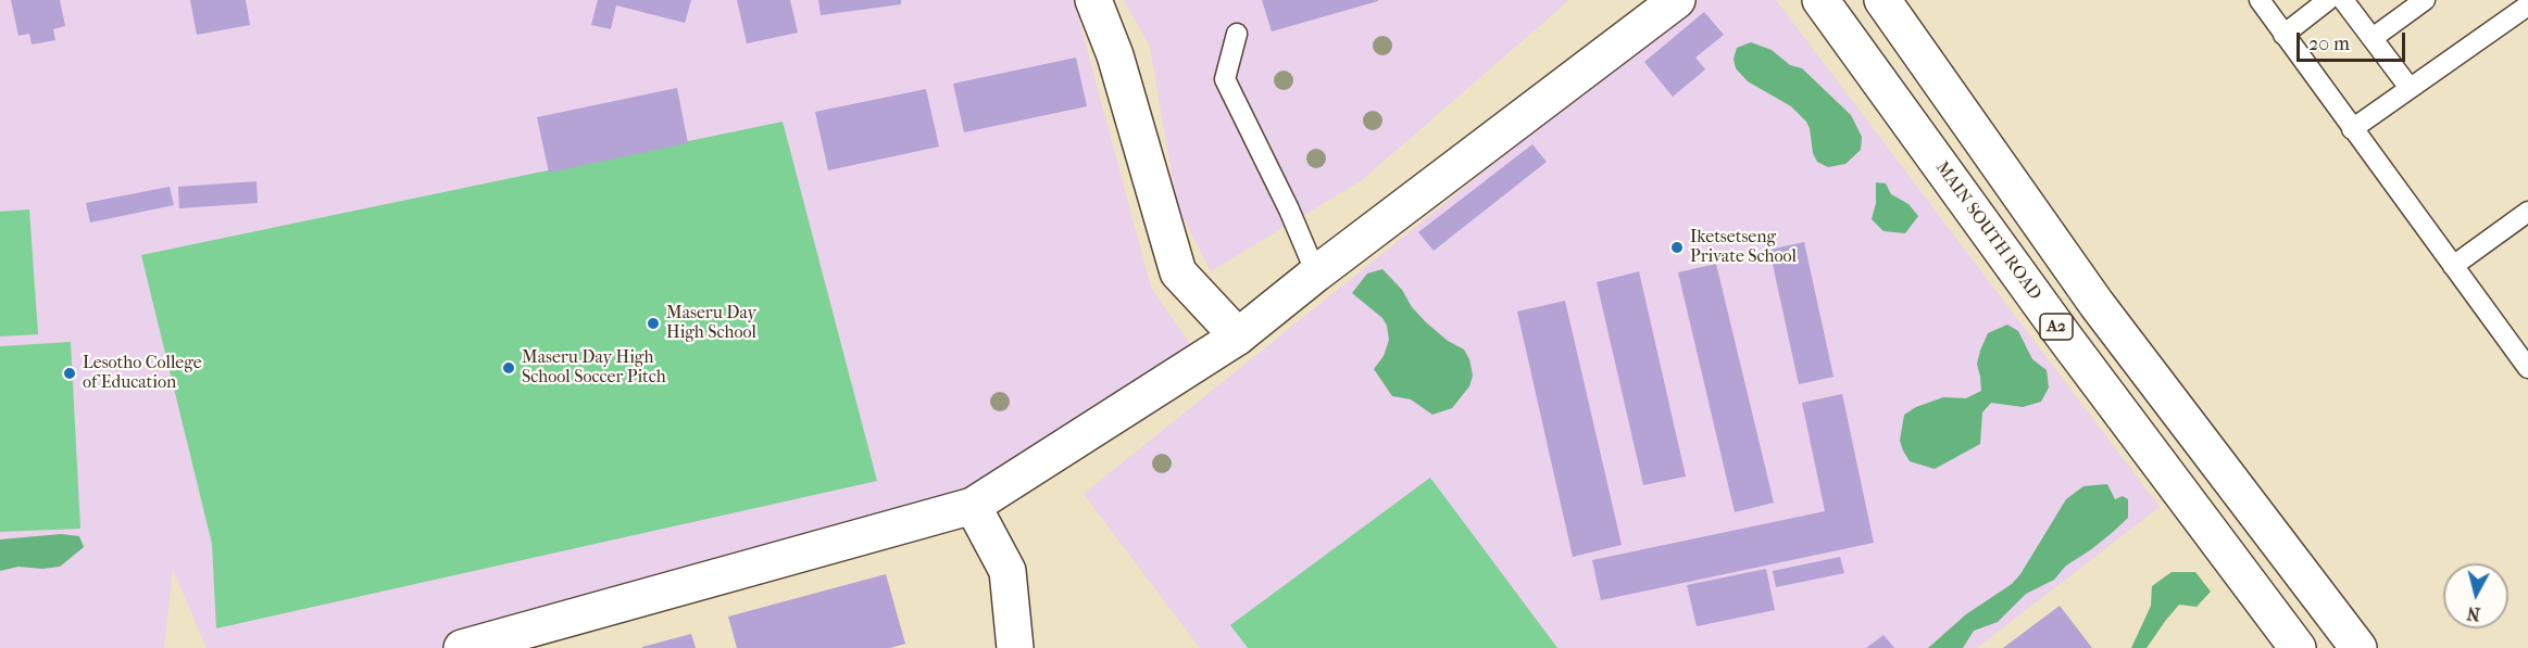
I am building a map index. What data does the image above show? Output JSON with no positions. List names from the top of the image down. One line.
{"streets":{"street":["MAIN SOUTH ROAD","A2"]},"places":["Iketsetseng Private School","Maseru Day High School","Maseru Day High School Soccer Pitch","Lesotho College of Education"],"scale_bar":"20 m","north":"bottom"}
